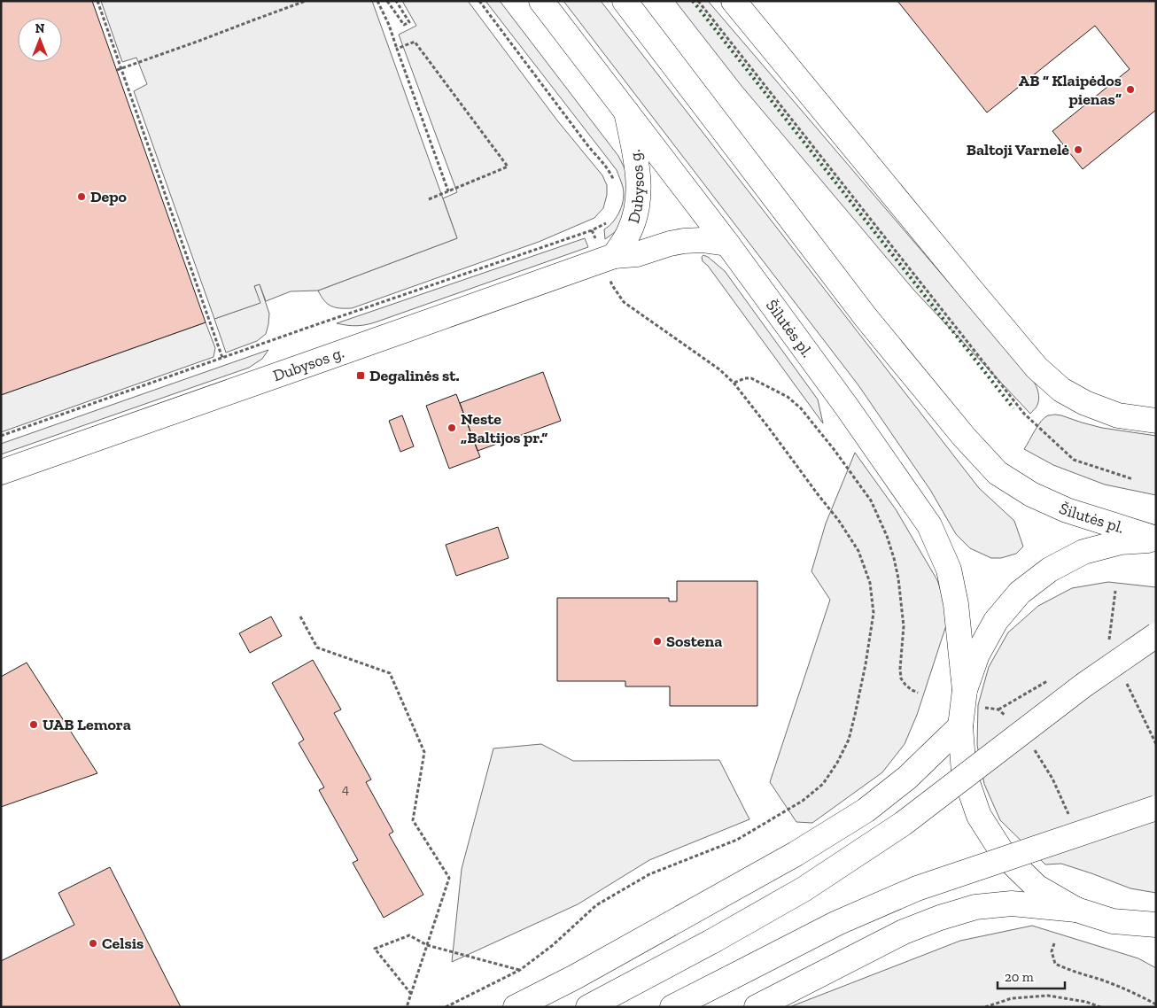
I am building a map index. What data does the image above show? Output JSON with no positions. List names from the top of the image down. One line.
{"streets":{"main road":["Dubysos g.","Šilutės pl."]},"crossings":[["Dubysos g.","Šilutės pl."]],"places":{"other":["AB “ Klaipėdos pienas”","Baltoji Varnelė","Depo","Neste „Baltijos pr.“","Sostena","UAB Lemora","Celsis"],"transit":["Degalinės st."]},"house_numbers":["4"],"scale_bar":"20 m","north":"top"}
